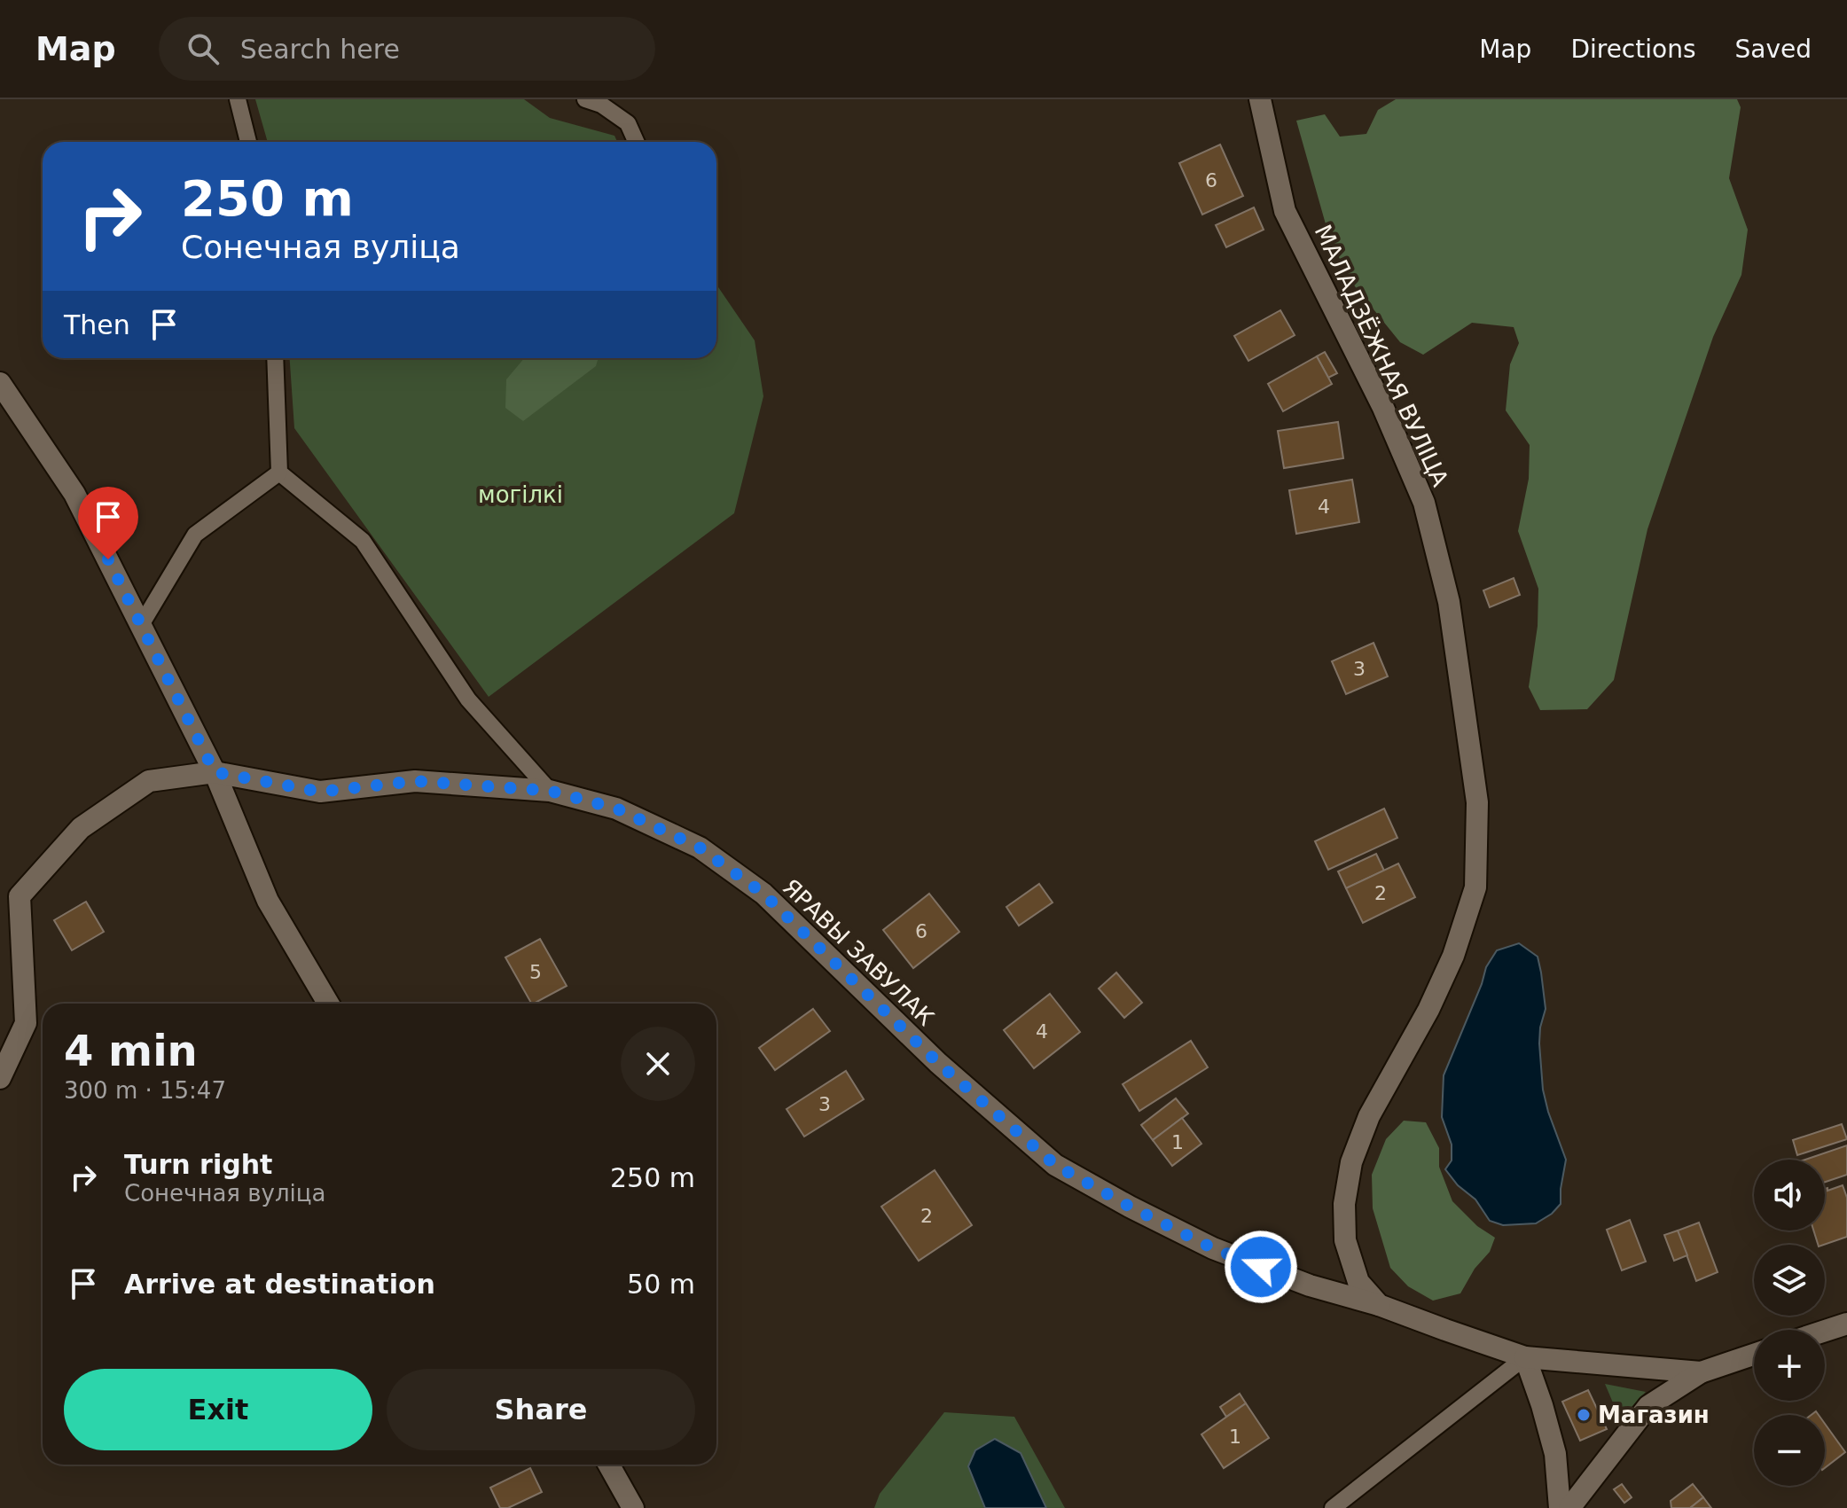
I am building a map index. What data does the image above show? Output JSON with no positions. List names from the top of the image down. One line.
{"streets":{"street":["МАЛАДЗЁЖНАЯ ВУЛІЦА","ЯРАВЫ ЗАВУЛАК"]},"crossings":[["МАЛАДЗЁЖНАЯ ВУЛІЦА","ЯРАВЫ ЗАВУЛАК"]],"parks":["могілкі"],"places":["Магазин"],"house_numbers":["6","4","3","2","6","5","4","3","1","2","1"],"page":{"header":"Map","search":"Search here","nav":["Map","Directions","Saved"],"turn":["250 m","Сонечная вуліца"],"then":"Then","heading":["4 min","300 m · 15:47"],"list":[{"name":"Turn right","note":"Сонечная вуліца","value":"250 m"},{"name":"Arrive at destination","value":"50 m"}],"map_buttons":["+","−"],"buttons":["Exit","Share"]}}
